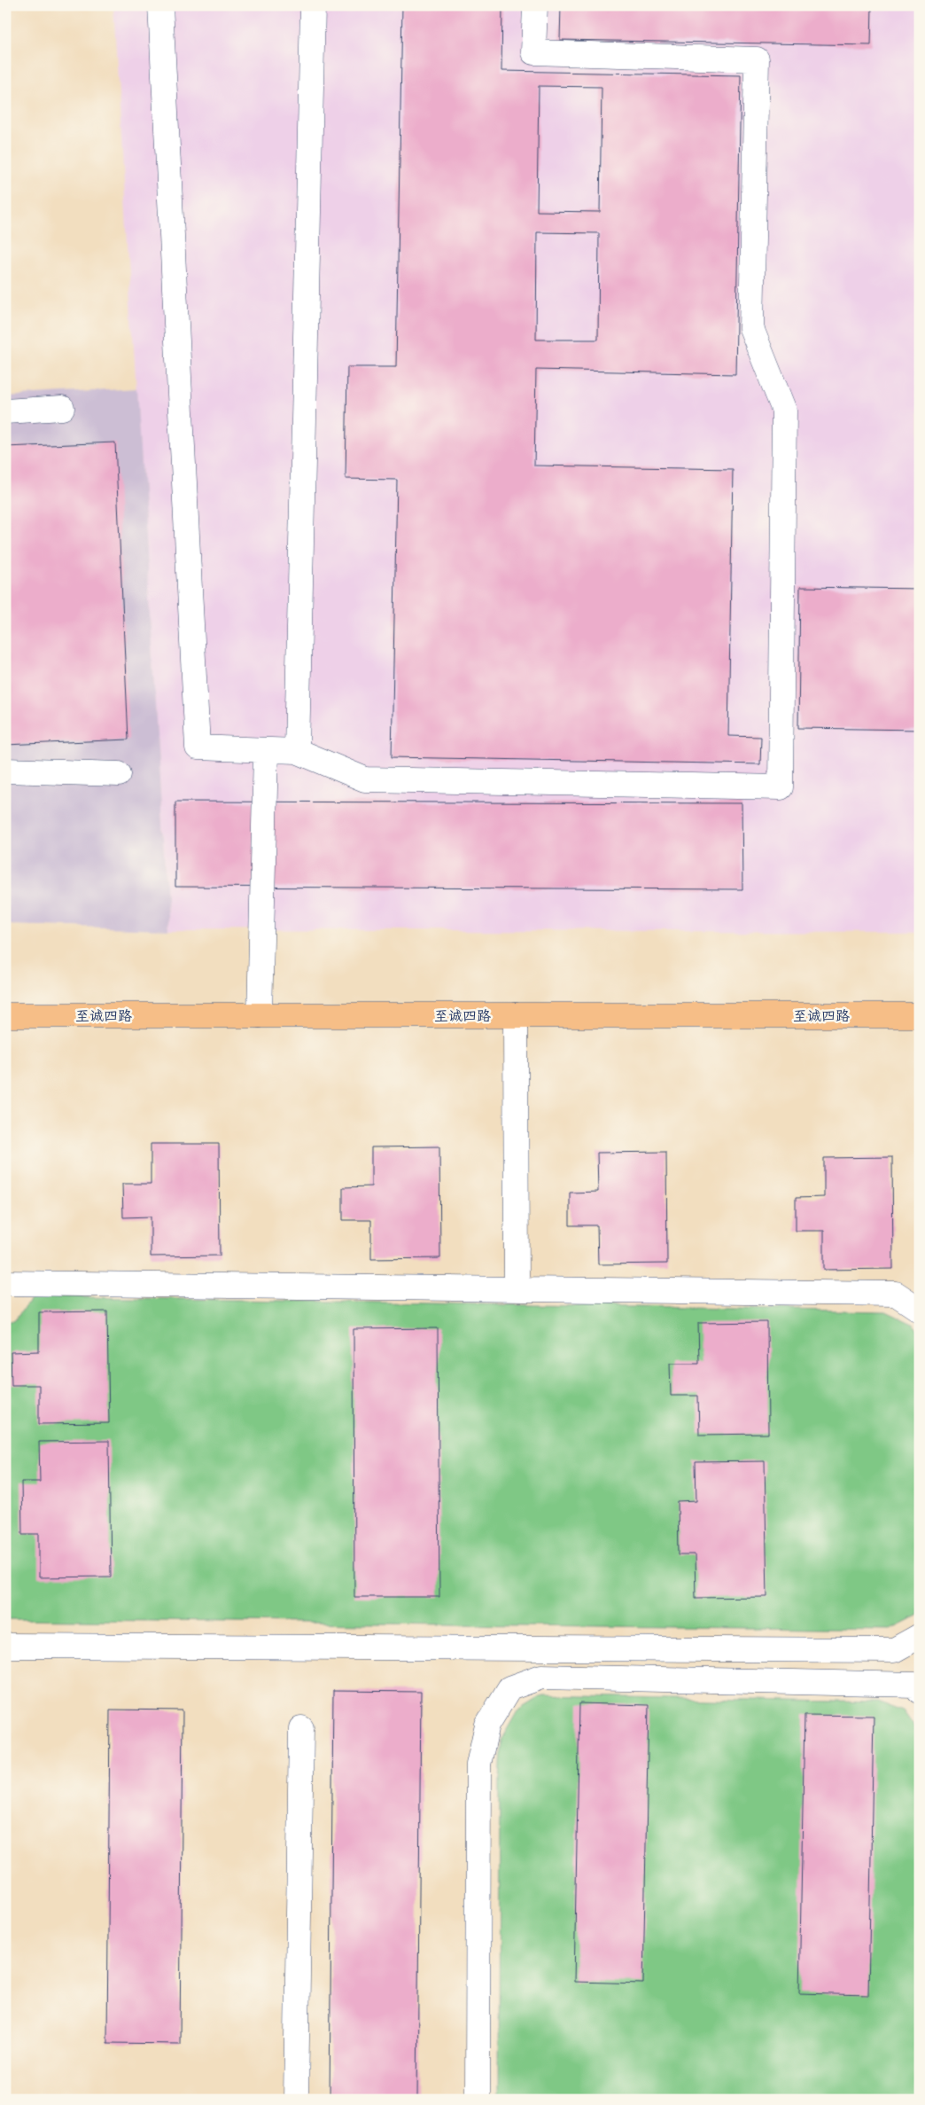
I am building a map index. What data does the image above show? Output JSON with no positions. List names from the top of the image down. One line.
{"streets":{"main road":["至诚四路"]}}
